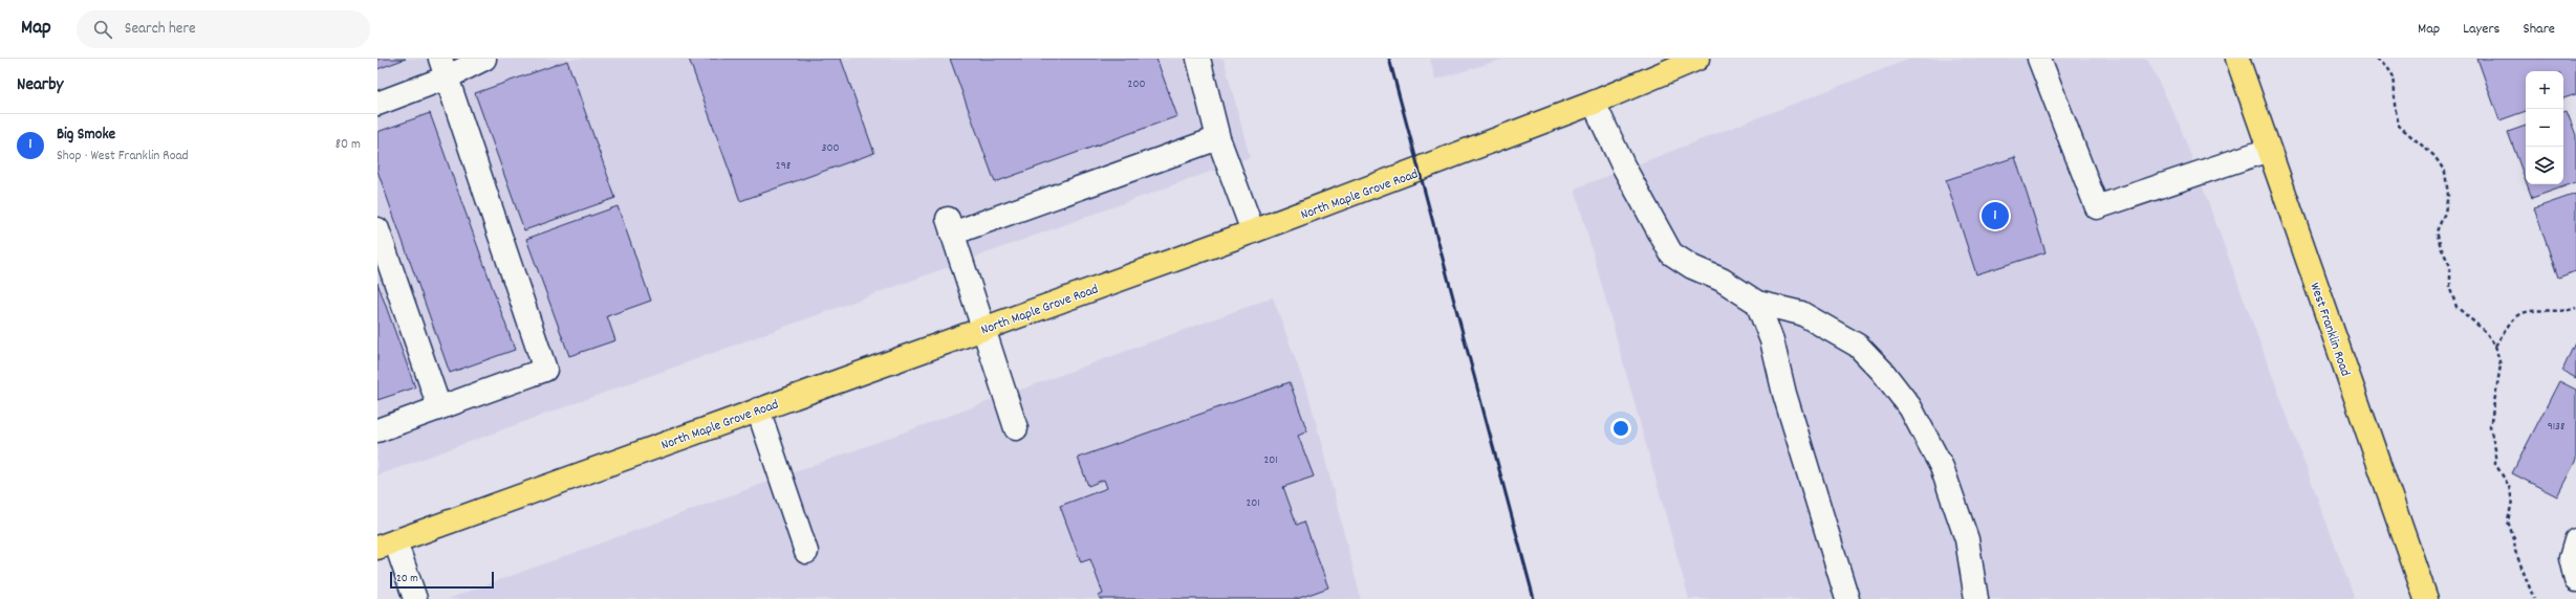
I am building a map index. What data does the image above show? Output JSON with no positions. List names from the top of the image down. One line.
{"streets":{"main road":["North Maple Grove Road","West Franklin Road"]},"house_numbers":["200","300","298","9138","201","201"],"scale_bar":"20 m","page":{"header":"Map","search":"Search here","nav":["Map","Layers","Share"],"heading":"Nearby","map_buttons":["+","−"],"list":[{"mark":"1","name":"Big Smoke","note":"Shop · West Franklin Road","value":"80 m"}],"pins":"1","scale":"20 m"}}
